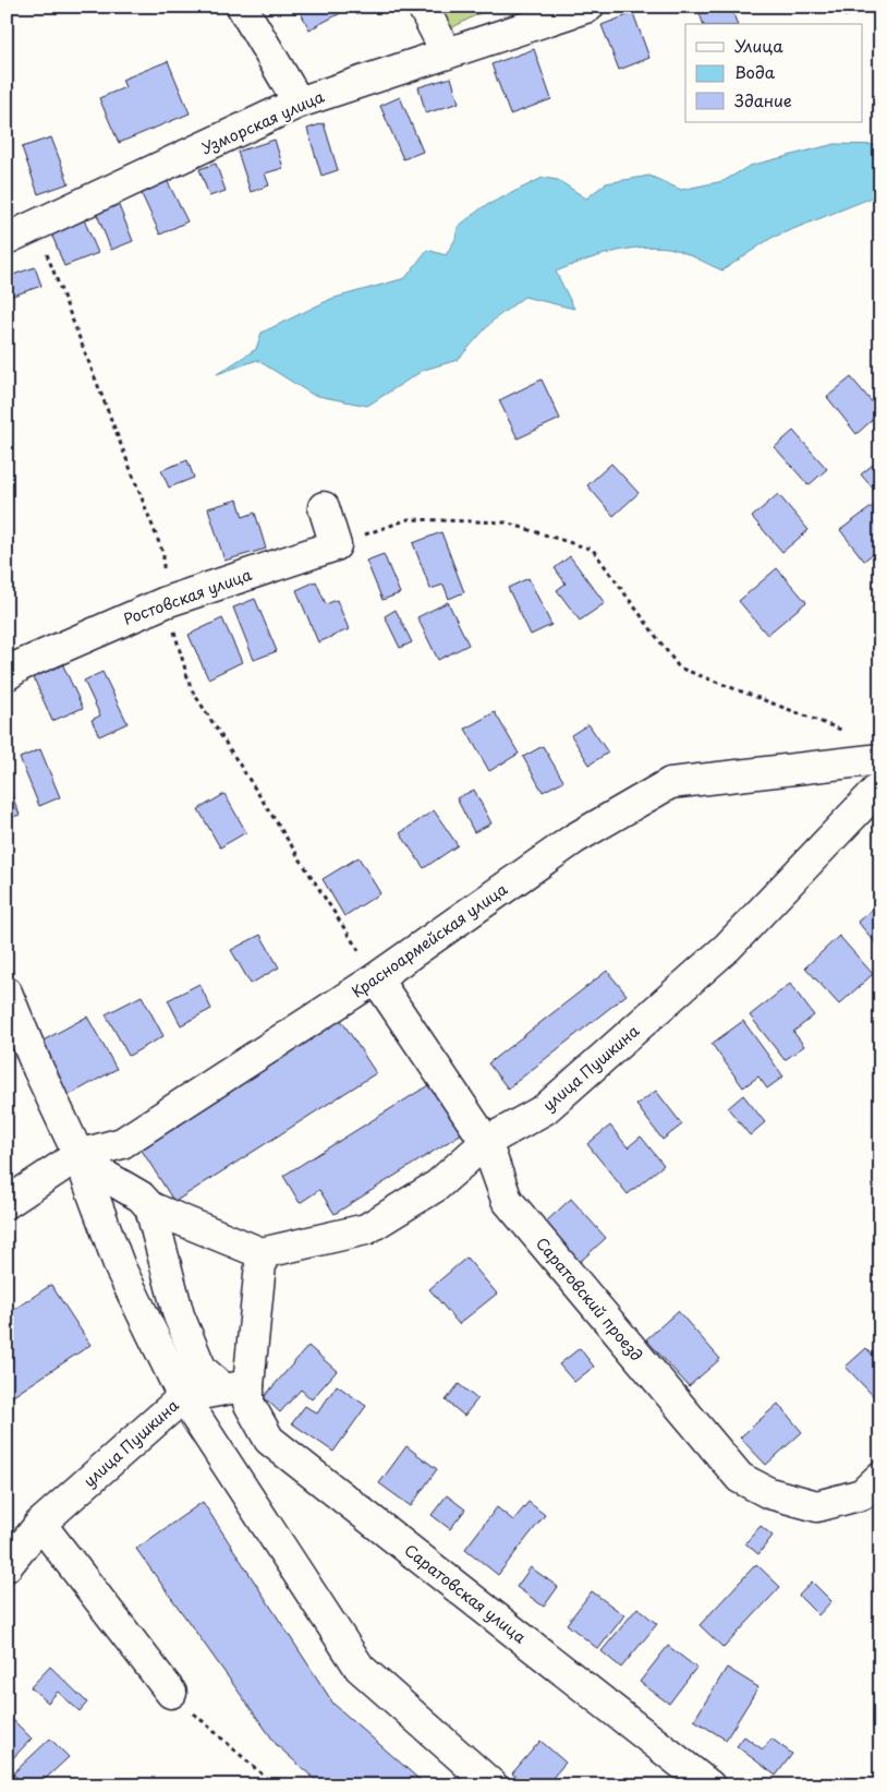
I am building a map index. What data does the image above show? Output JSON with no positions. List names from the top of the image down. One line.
{"streets":{"street":["Узморская улица","Ростовская улица","Красноармейская улица","улица Пушкина","Саратовский проезд","Саратовская улица"]},"crossings":[["Красноармейская улица","Саратовский проезд"],["улица Пушкина","Саратовский проезд"],["улица Пушкина","Саратовская улица"]],"legend":["Улица","Вода","Здание"]}
